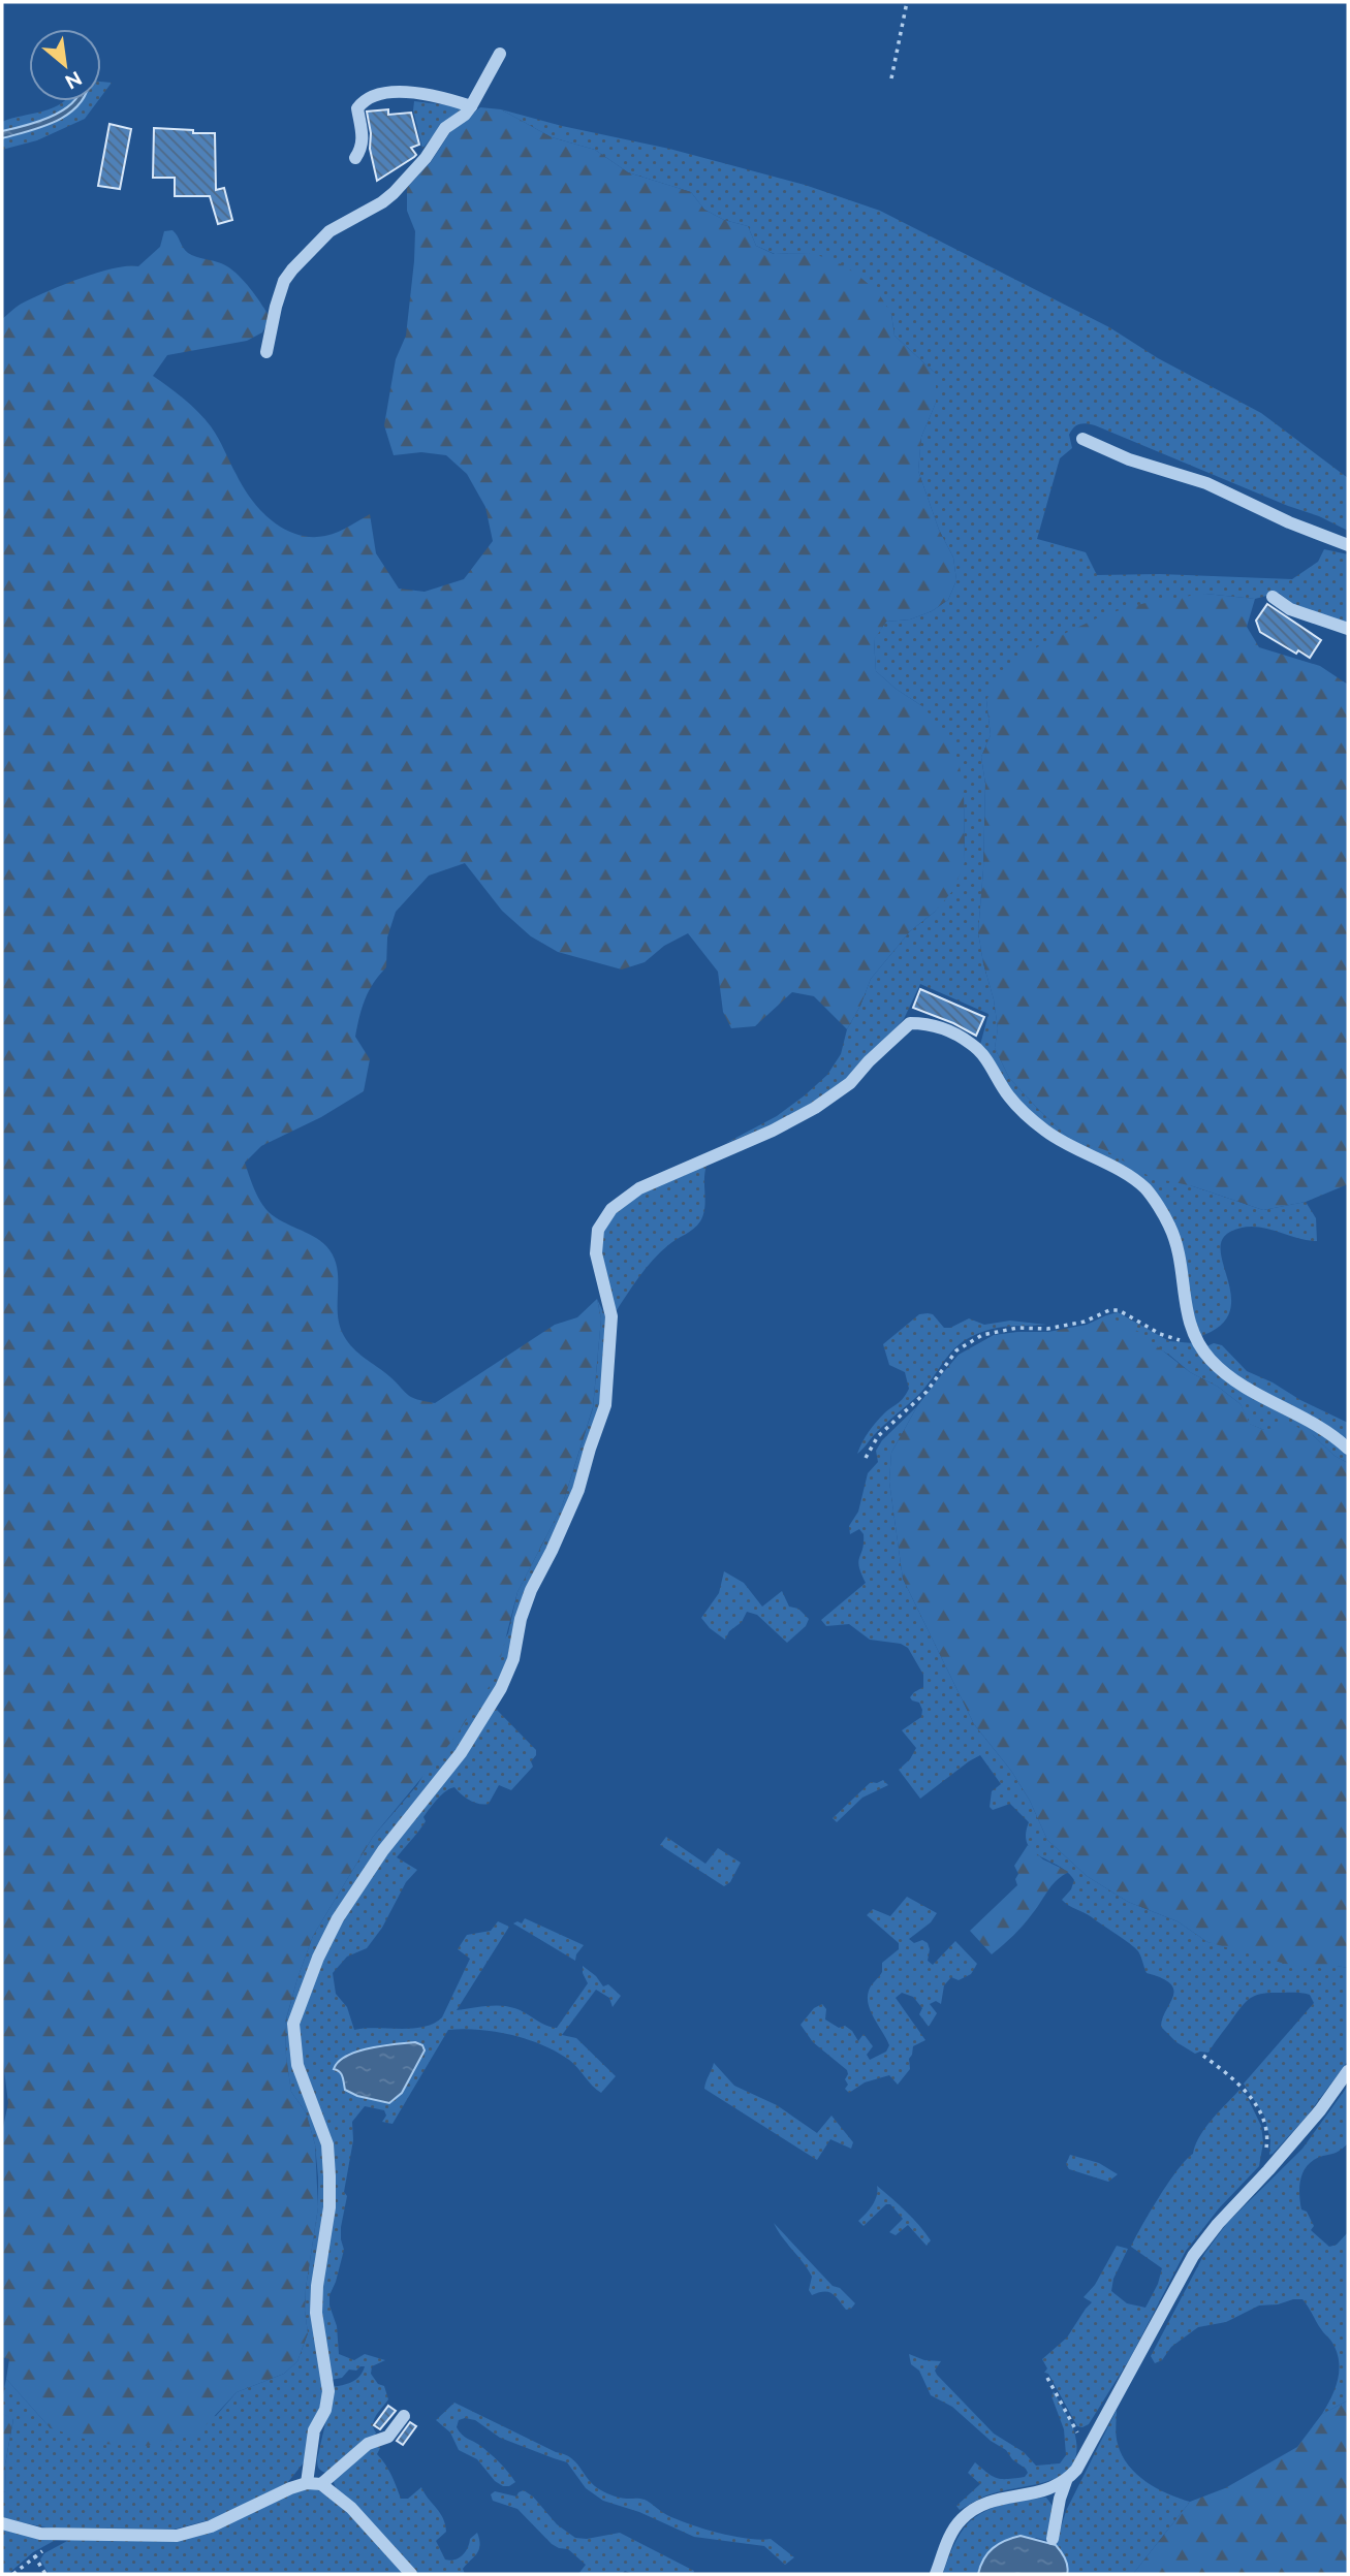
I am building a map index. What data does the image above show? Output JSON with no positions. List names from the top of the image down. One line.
{"north":"bottom right"}
